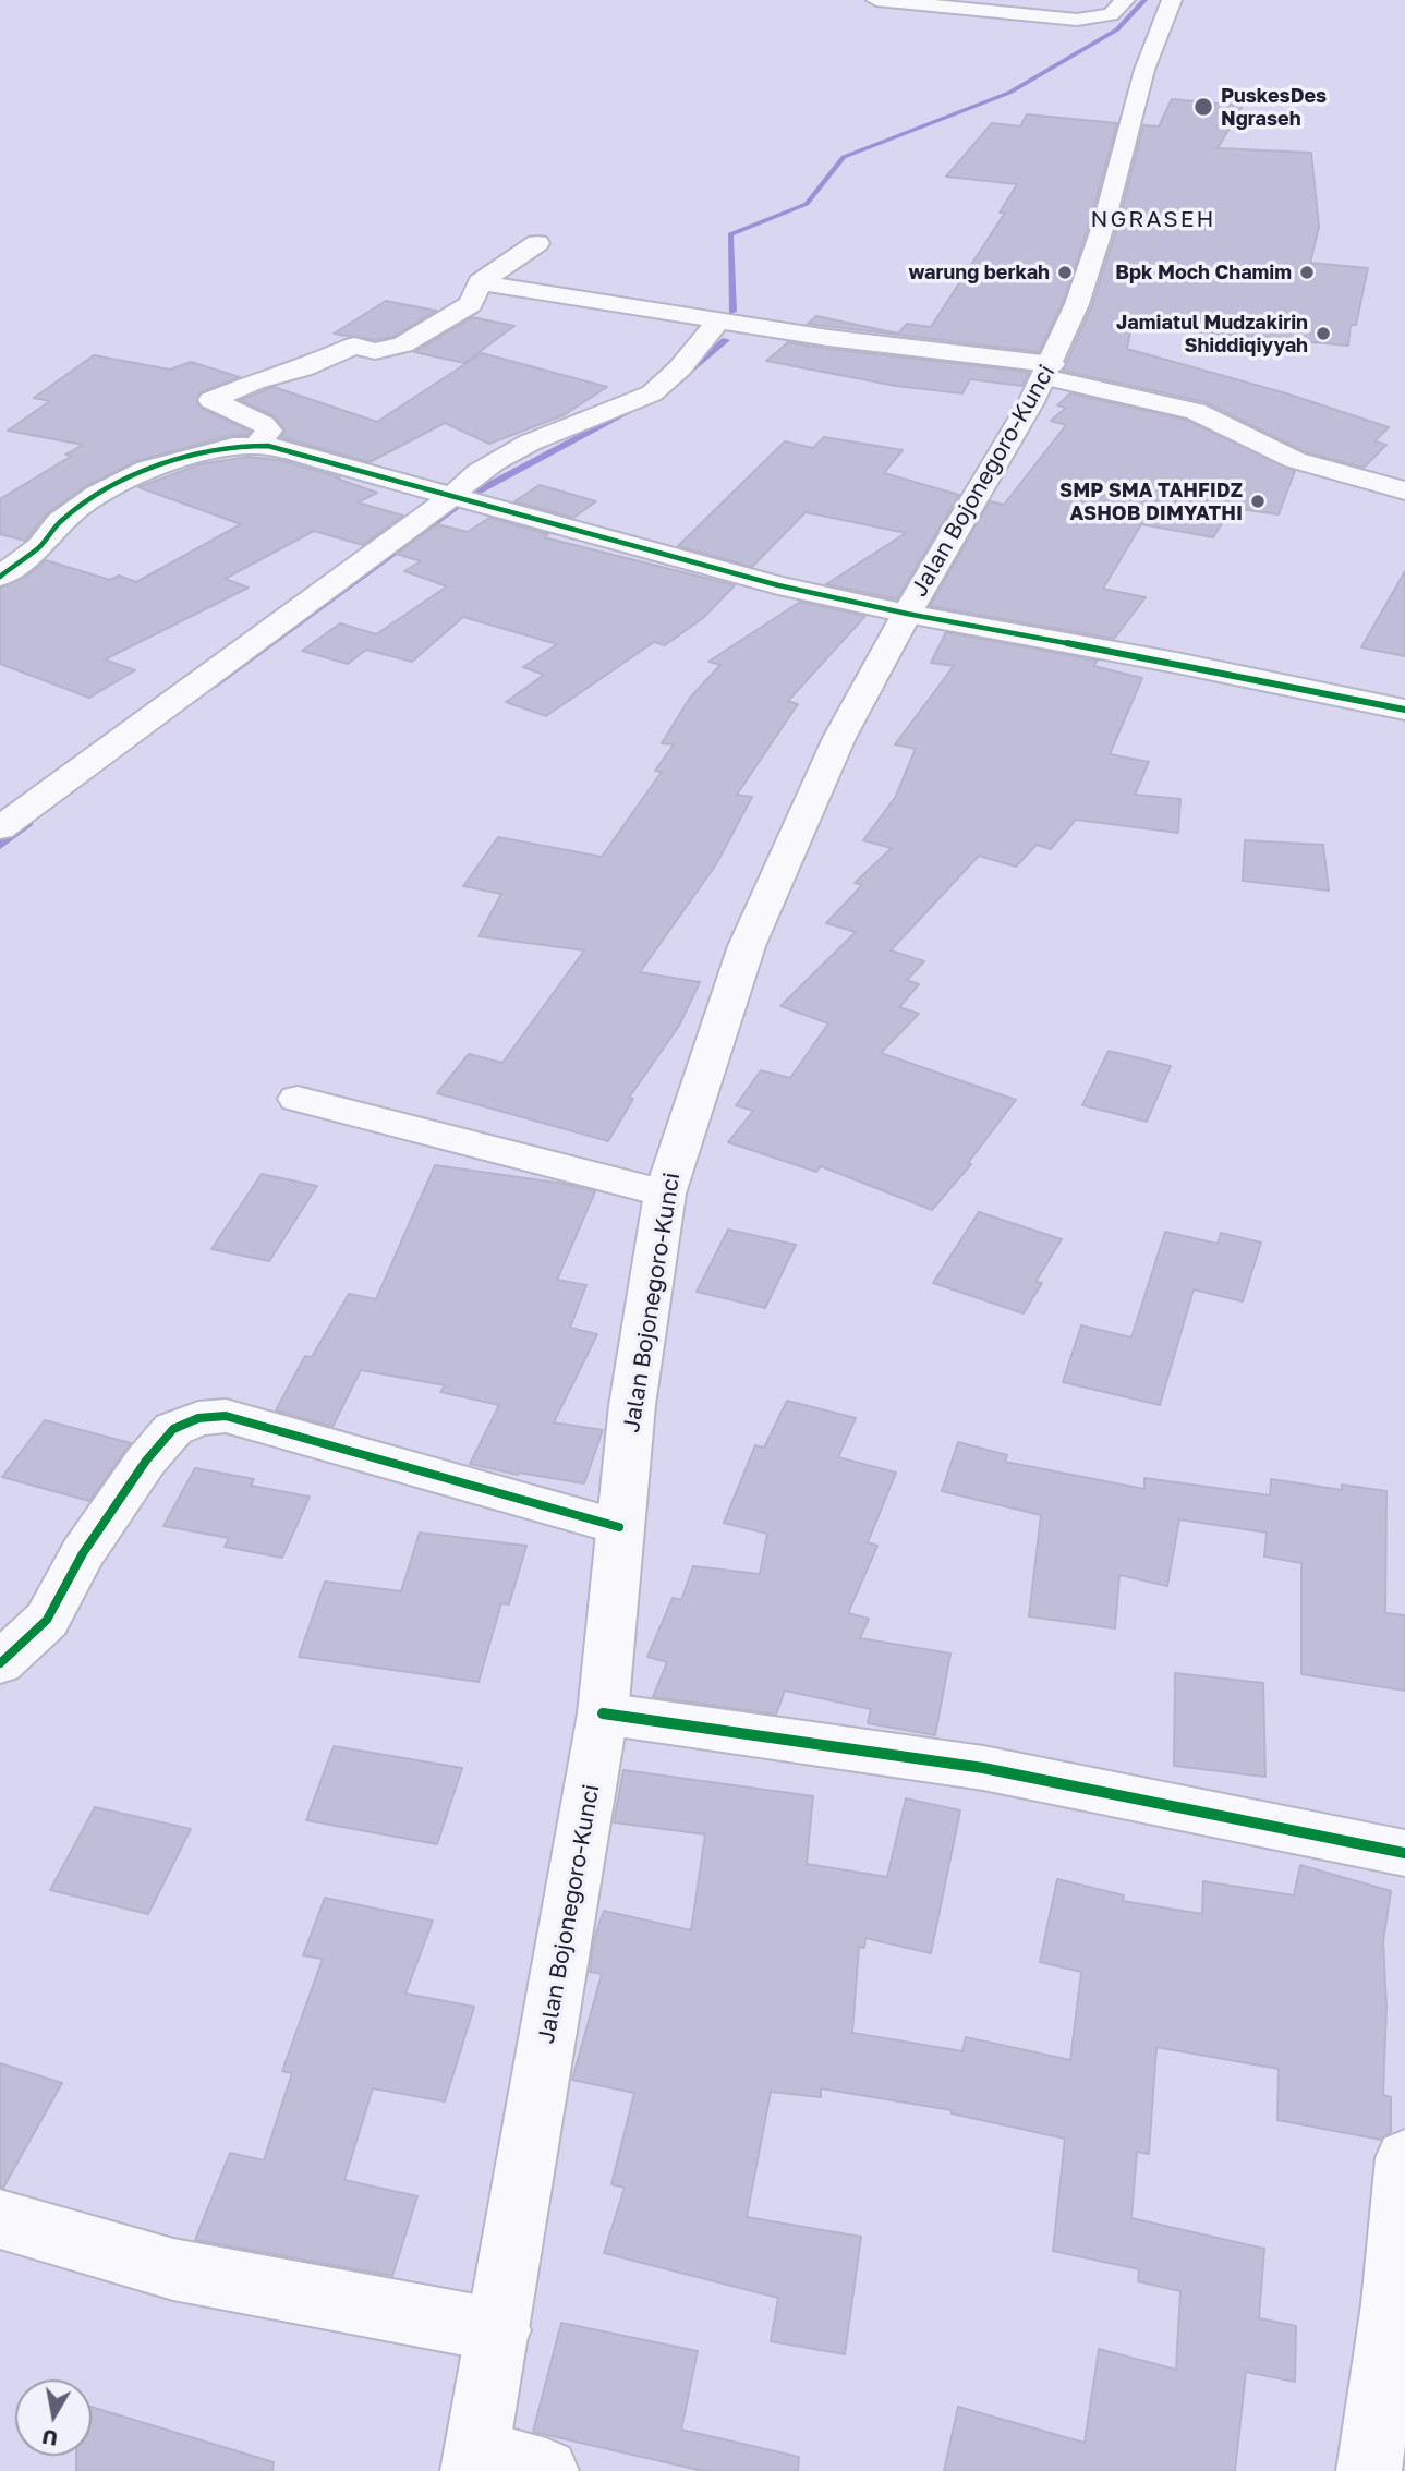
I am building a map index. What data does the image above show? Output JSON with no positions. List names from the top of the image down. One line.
{"streets":{"street":["Jalan Bojonegoro-Kunci"]},"districts":["NGRASEH"],"places":["PuskesDes Ngraseh","warung berkah","Bpk Moch Chamim","Jamiatul Mudzakirin Shiddiqiyyah","SMP SMA TAHFIDZ ASHOB DIMYATHI"],"north":"bottom"}
